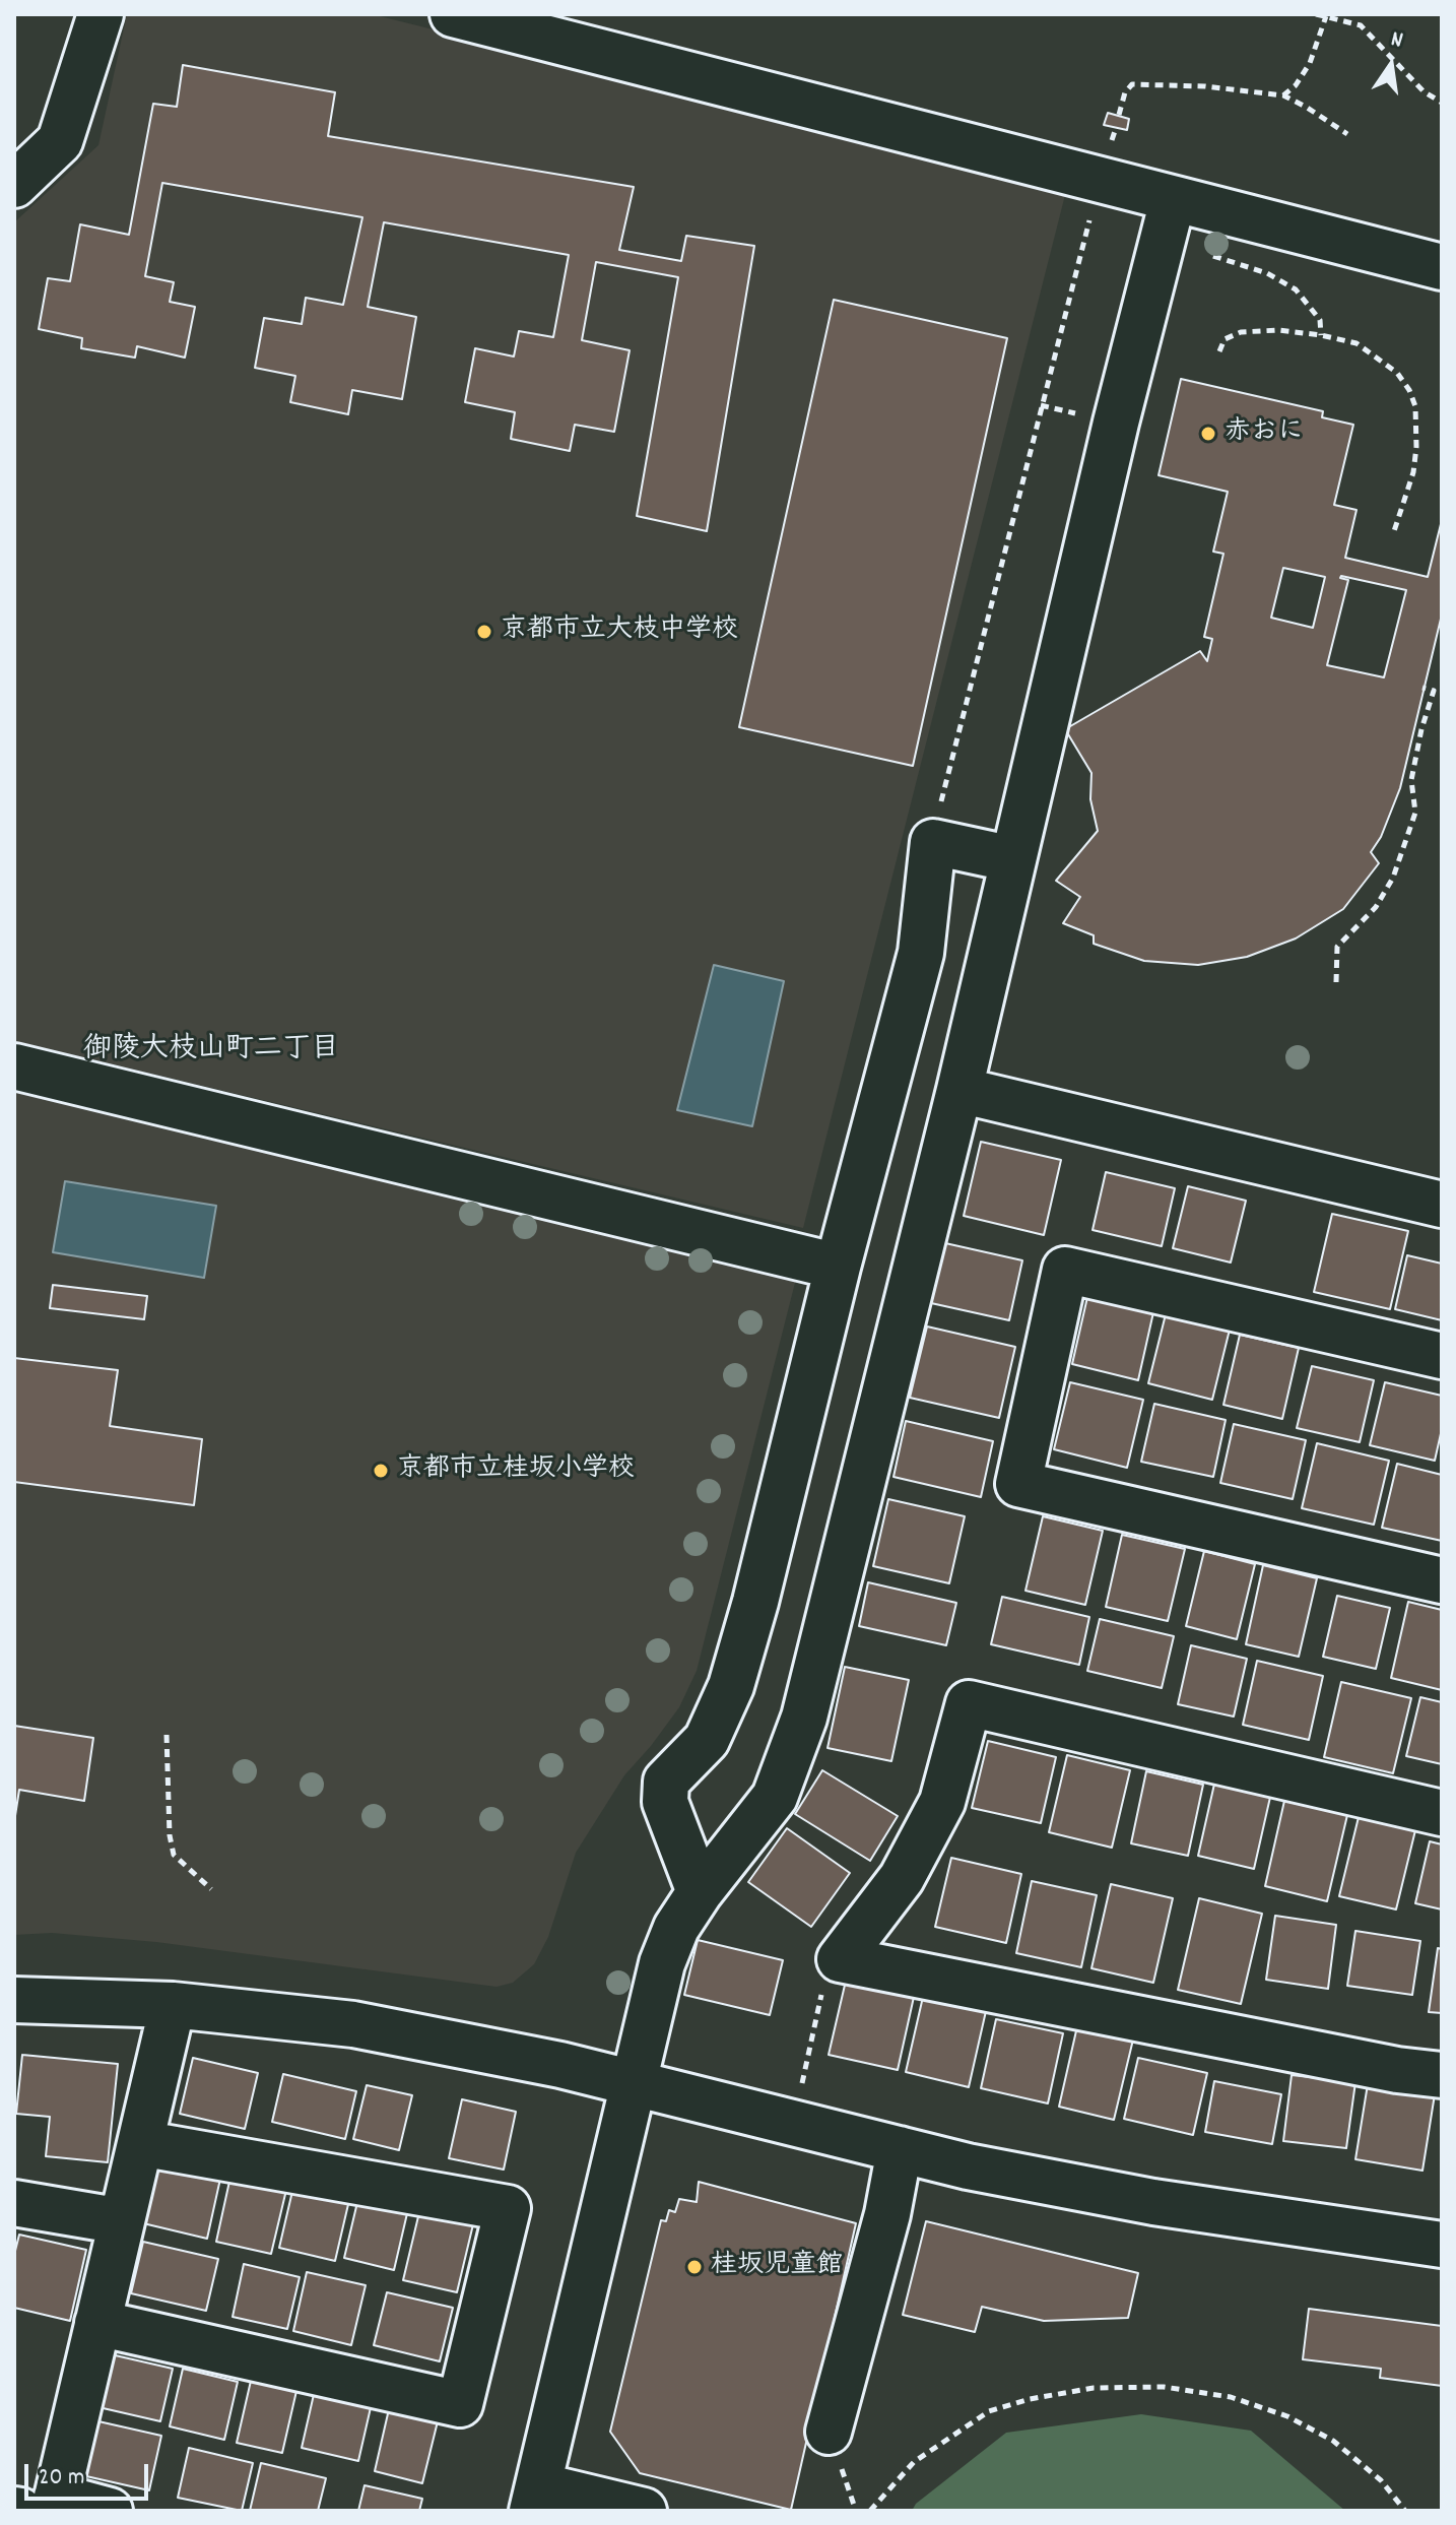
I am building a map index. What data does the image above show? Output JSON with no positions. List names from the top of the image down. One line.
{"districts":["御陵大枝山町二丁目"],"places":["赤おに","京都市立大枝中学校","京都市立桂坂小学校","桂坂児童館"],"scale_bar":"20 m","north":"top"}
